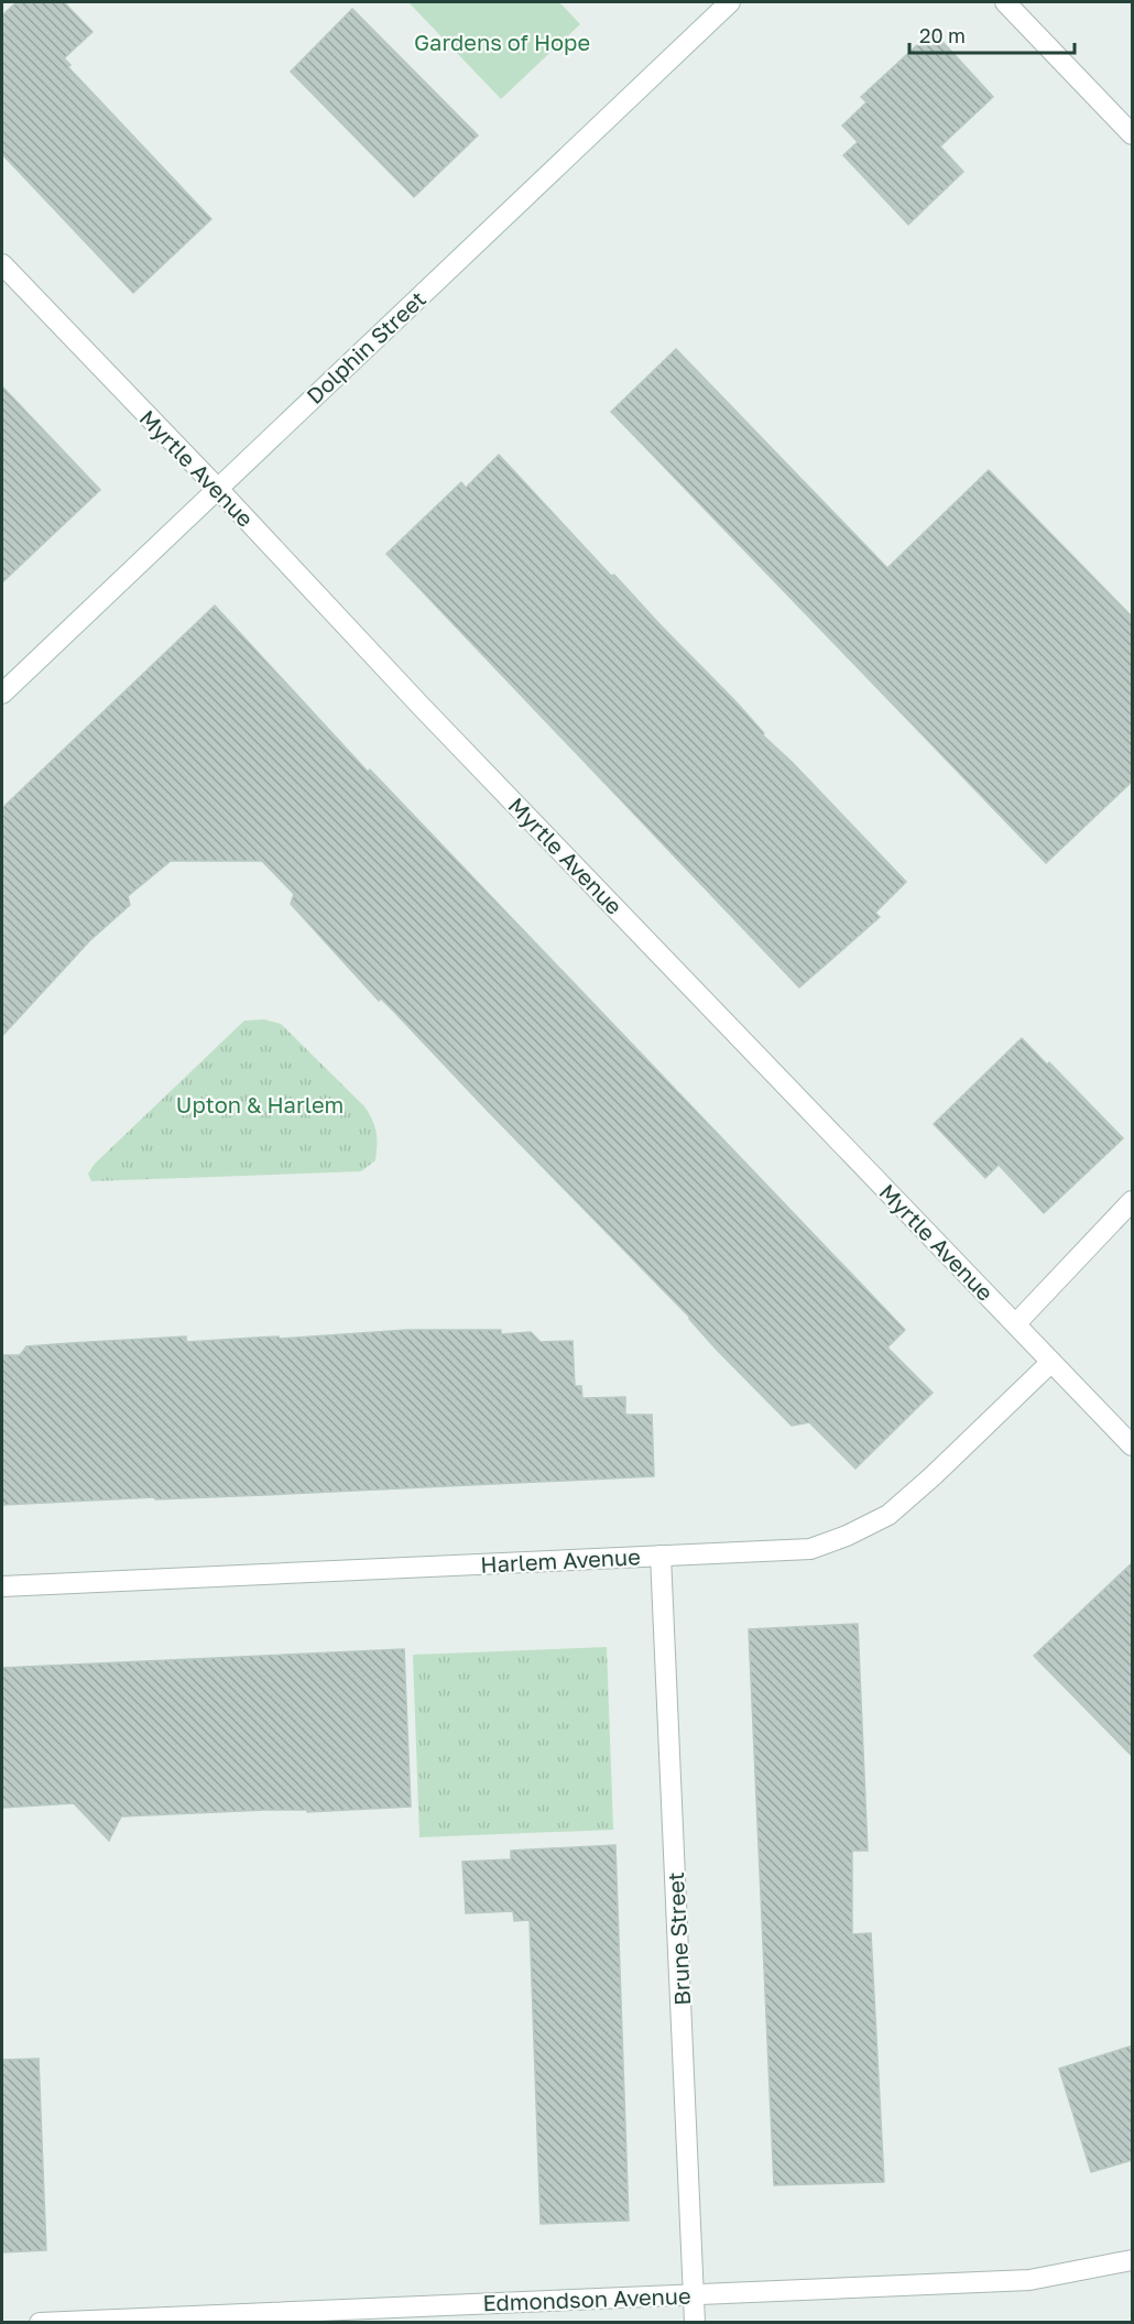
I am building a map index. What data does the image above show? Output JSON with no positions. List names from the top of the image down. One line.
{"streets":{"street":["Dolphin Street","Myrtle Avenue","Harlem Avenue","Brune Street","Edmondson Avenue"]},"crossings":[["Dolphin Street","Myrtle Avenue"],["Myrtle Avenue","Harlem Avenue"],["Harlem Avenue","Brune Street"],["Brune Street","Edmondson Avenue"]],"parks":["Gardens of Hope","Upton & Harlem"],"scale_bar":"20 m"}
